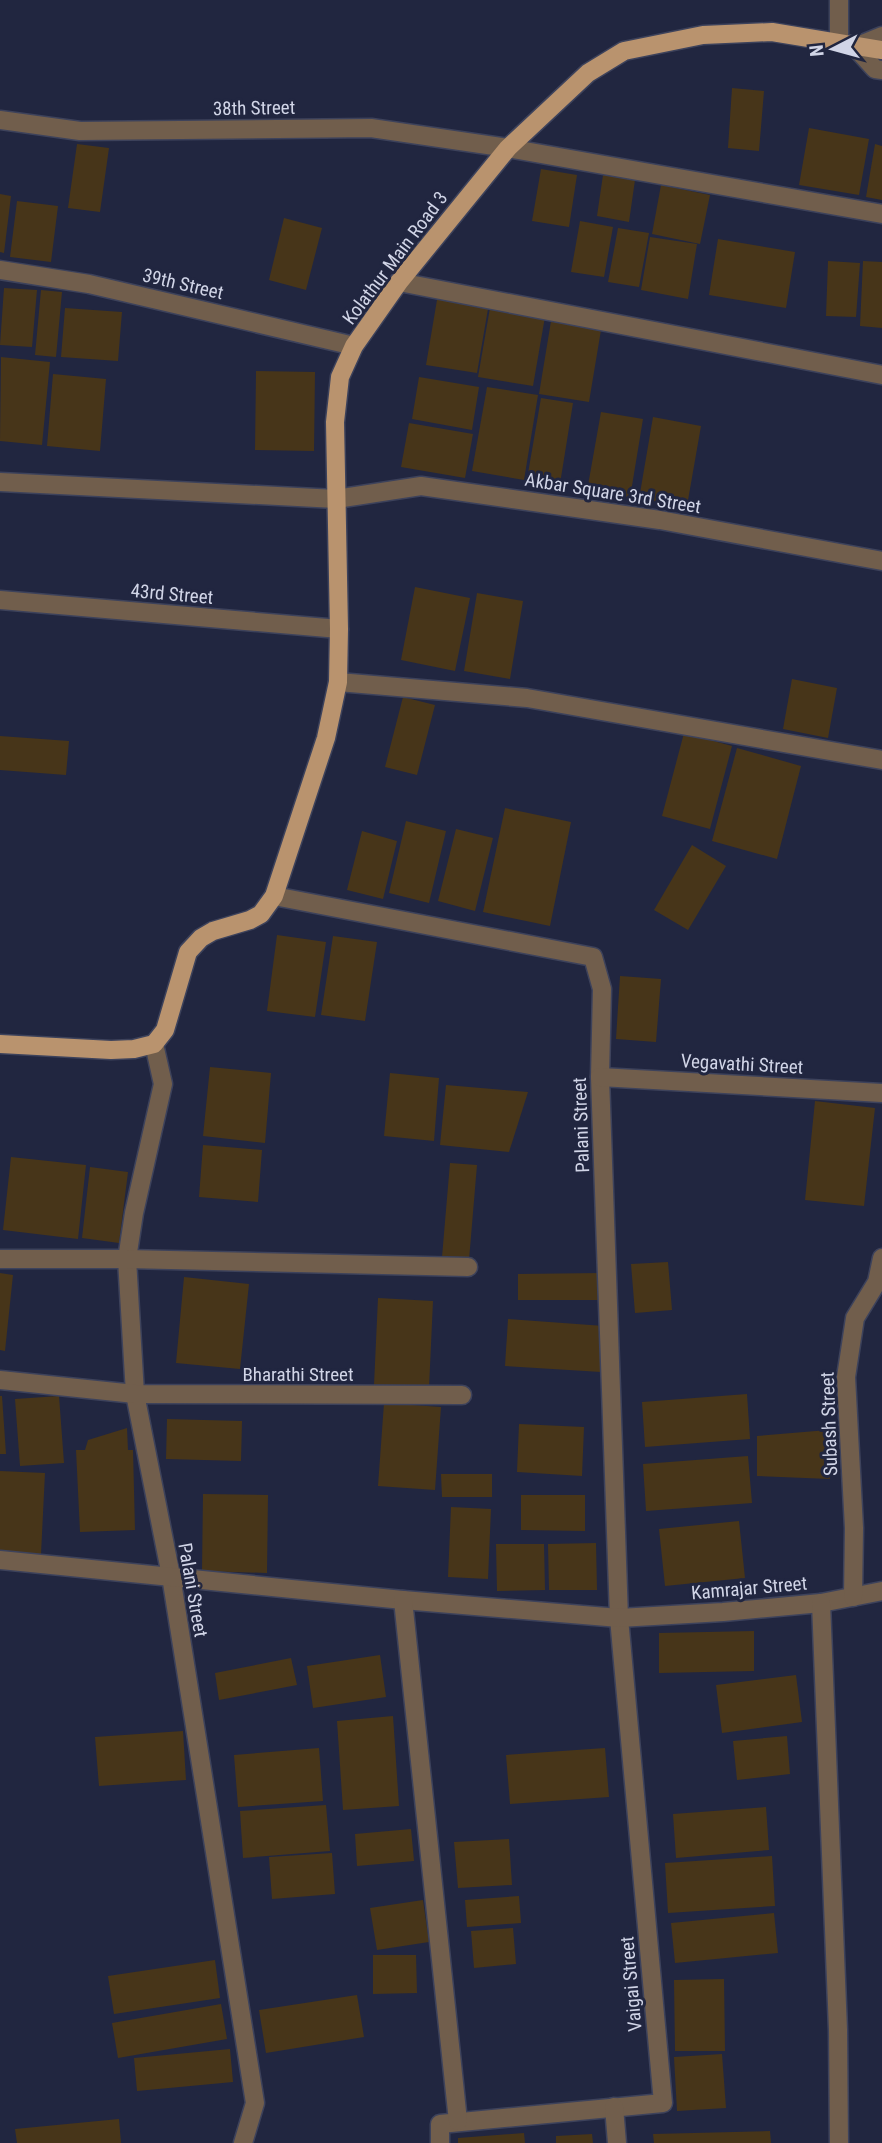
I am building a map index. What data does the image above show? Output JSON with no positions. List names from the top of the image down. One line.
{"streets":{"main road":["Kolathur Main Road 3"],"street":["38th Street","39th Street","Akbar Square 3rd Street","43rd Street","Vegavathi Street","Palani Street","Bharathi Street","Subash Street","Kamrajar Street","Vaigai Street"]},"crossings":[["38th Street","Kolathur Main Road 3"],["Kolathur Main Road 3","39th Street"],["Kolathur Main Road 3","Akbar Square 3rd Street"],["Kolathur Main Road 3","43rd Street"],["Kolathur Main Road 3","Palani Street"],["Vegavathi Street","Palani Street"],["Palani Street","Bharathi Street"],["Palani Street","Kamrajar Street"],["Palani Street","Vaigai Street"],["Subash Street","Kamrajar Street"],["Kamrajar Street","Vaigai Street"]],"north":"left"}
